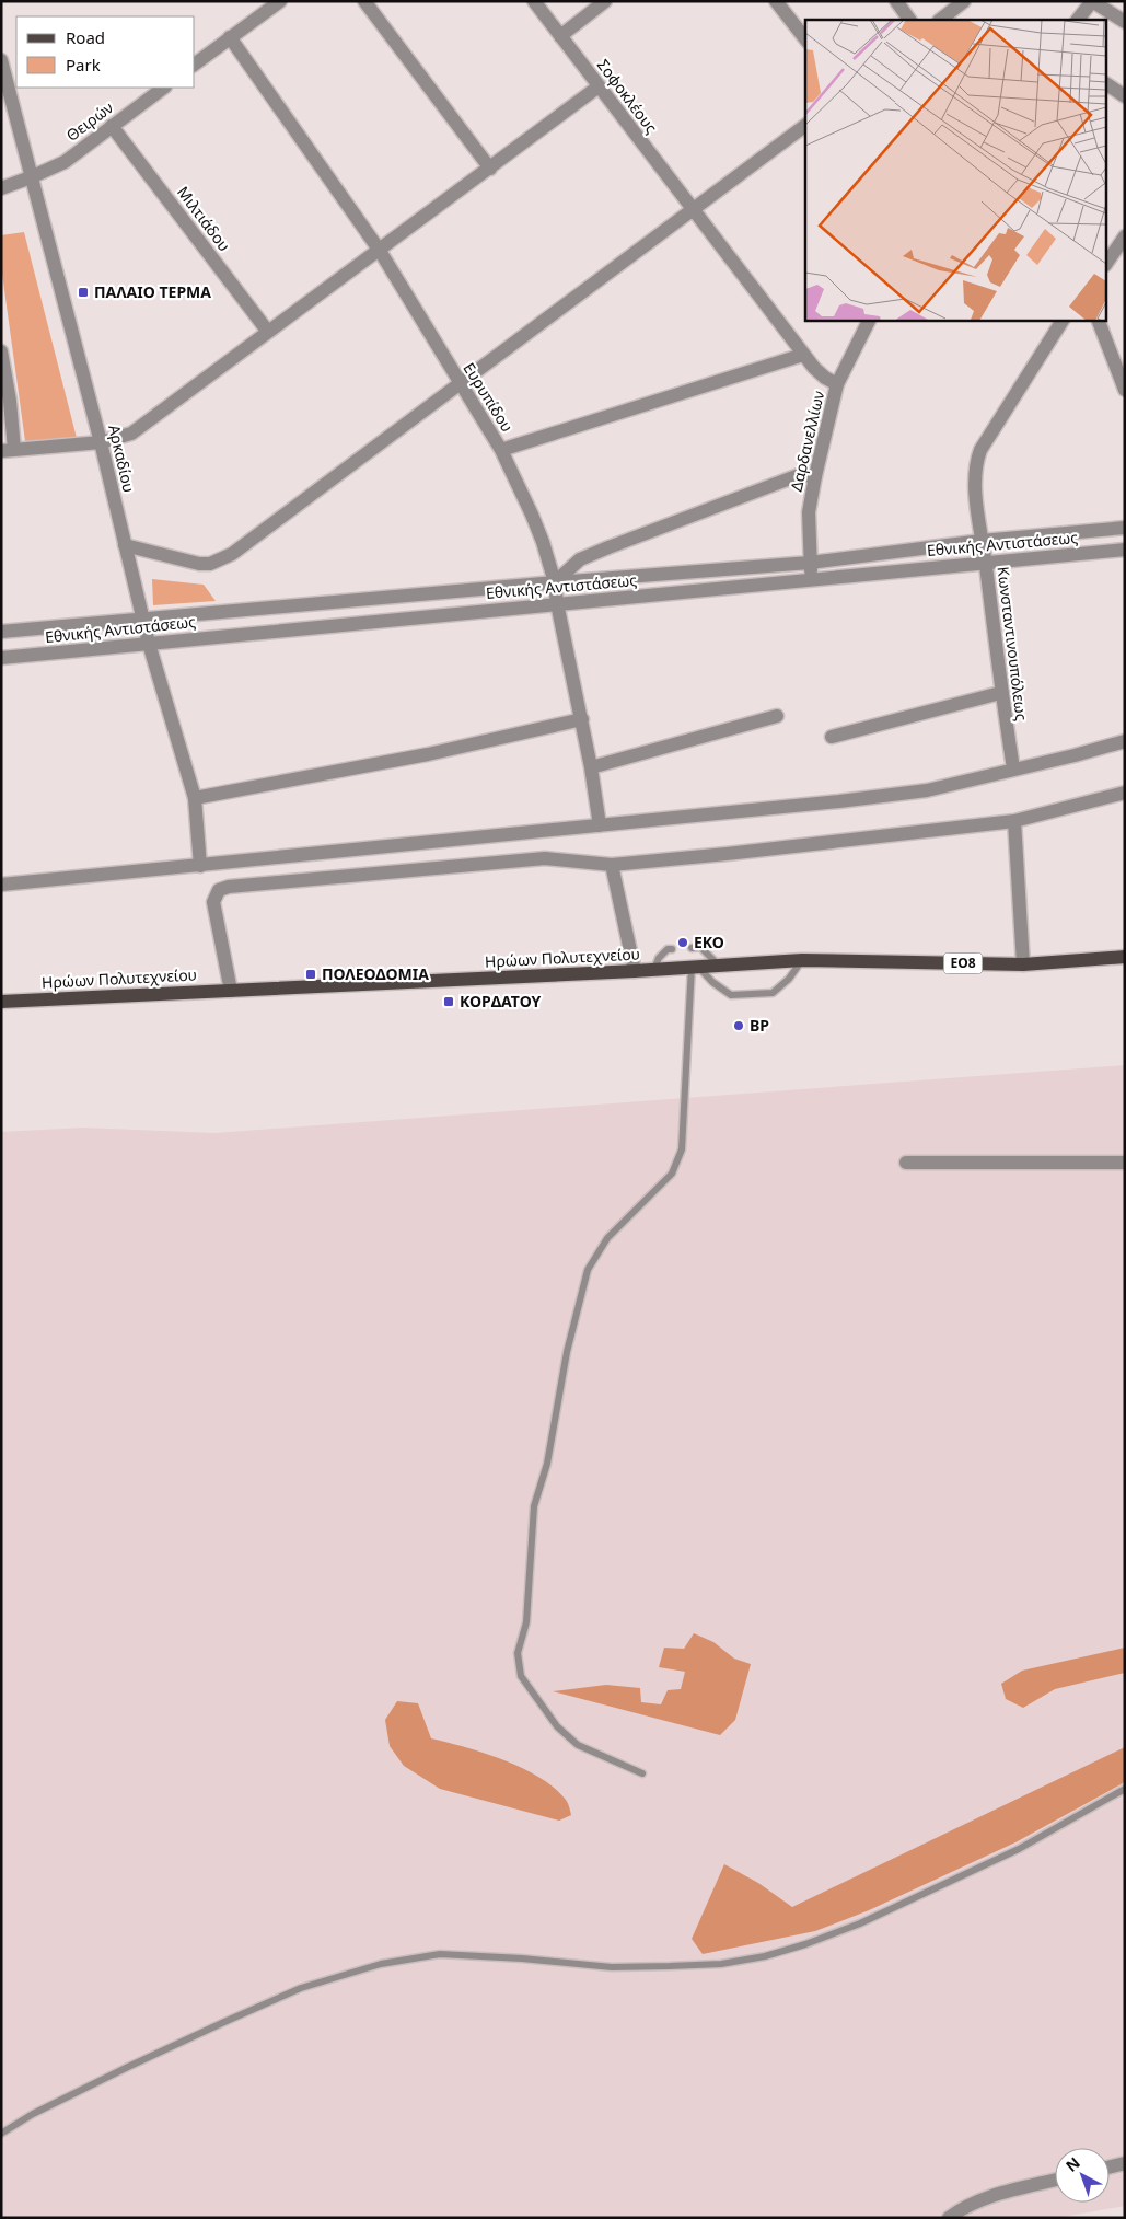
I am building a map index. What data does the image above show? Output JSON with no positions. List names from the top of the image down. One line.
{"streets":{"main road":["Ηρώων Πολυτεχνείου","ΕΟ8"],"street":["Σοφοκλέους","Θειρών","Μιλτιάδου","Ευρυπίδου","Δαρδανελλίων","Αρκαδίου","Εθνικής Αντιστάσεως","Κωνσταντινουπόλεως"]},"crossings":[["Σοφοκλέους","Δαρδανελλίων"],["Θειρών","Μιλτιάδου"],["Θειρών","Αρκαδίου"],["Ευρυπίδου","Εθνικής Αντιστάσεως"],["Δαρδανελλίων","Εθνικής Αντιστάσεως"],["Αρκαδίου","Εθνικής Αντιστάσεως"],["Εθνικής Αντιστάσεως","Κωνσταντινουπόλεως"]],"places":{"transit":["ΠΑΛΑΙΟ ΤΕΡΜΑ","ΠΟΛΕΟΔΟΜΙΑ","ΚΟΡΔΑΤΟΥ"],"other":["EKO","BP"]},"legend":["Road","Park"],"north":"top left"}
